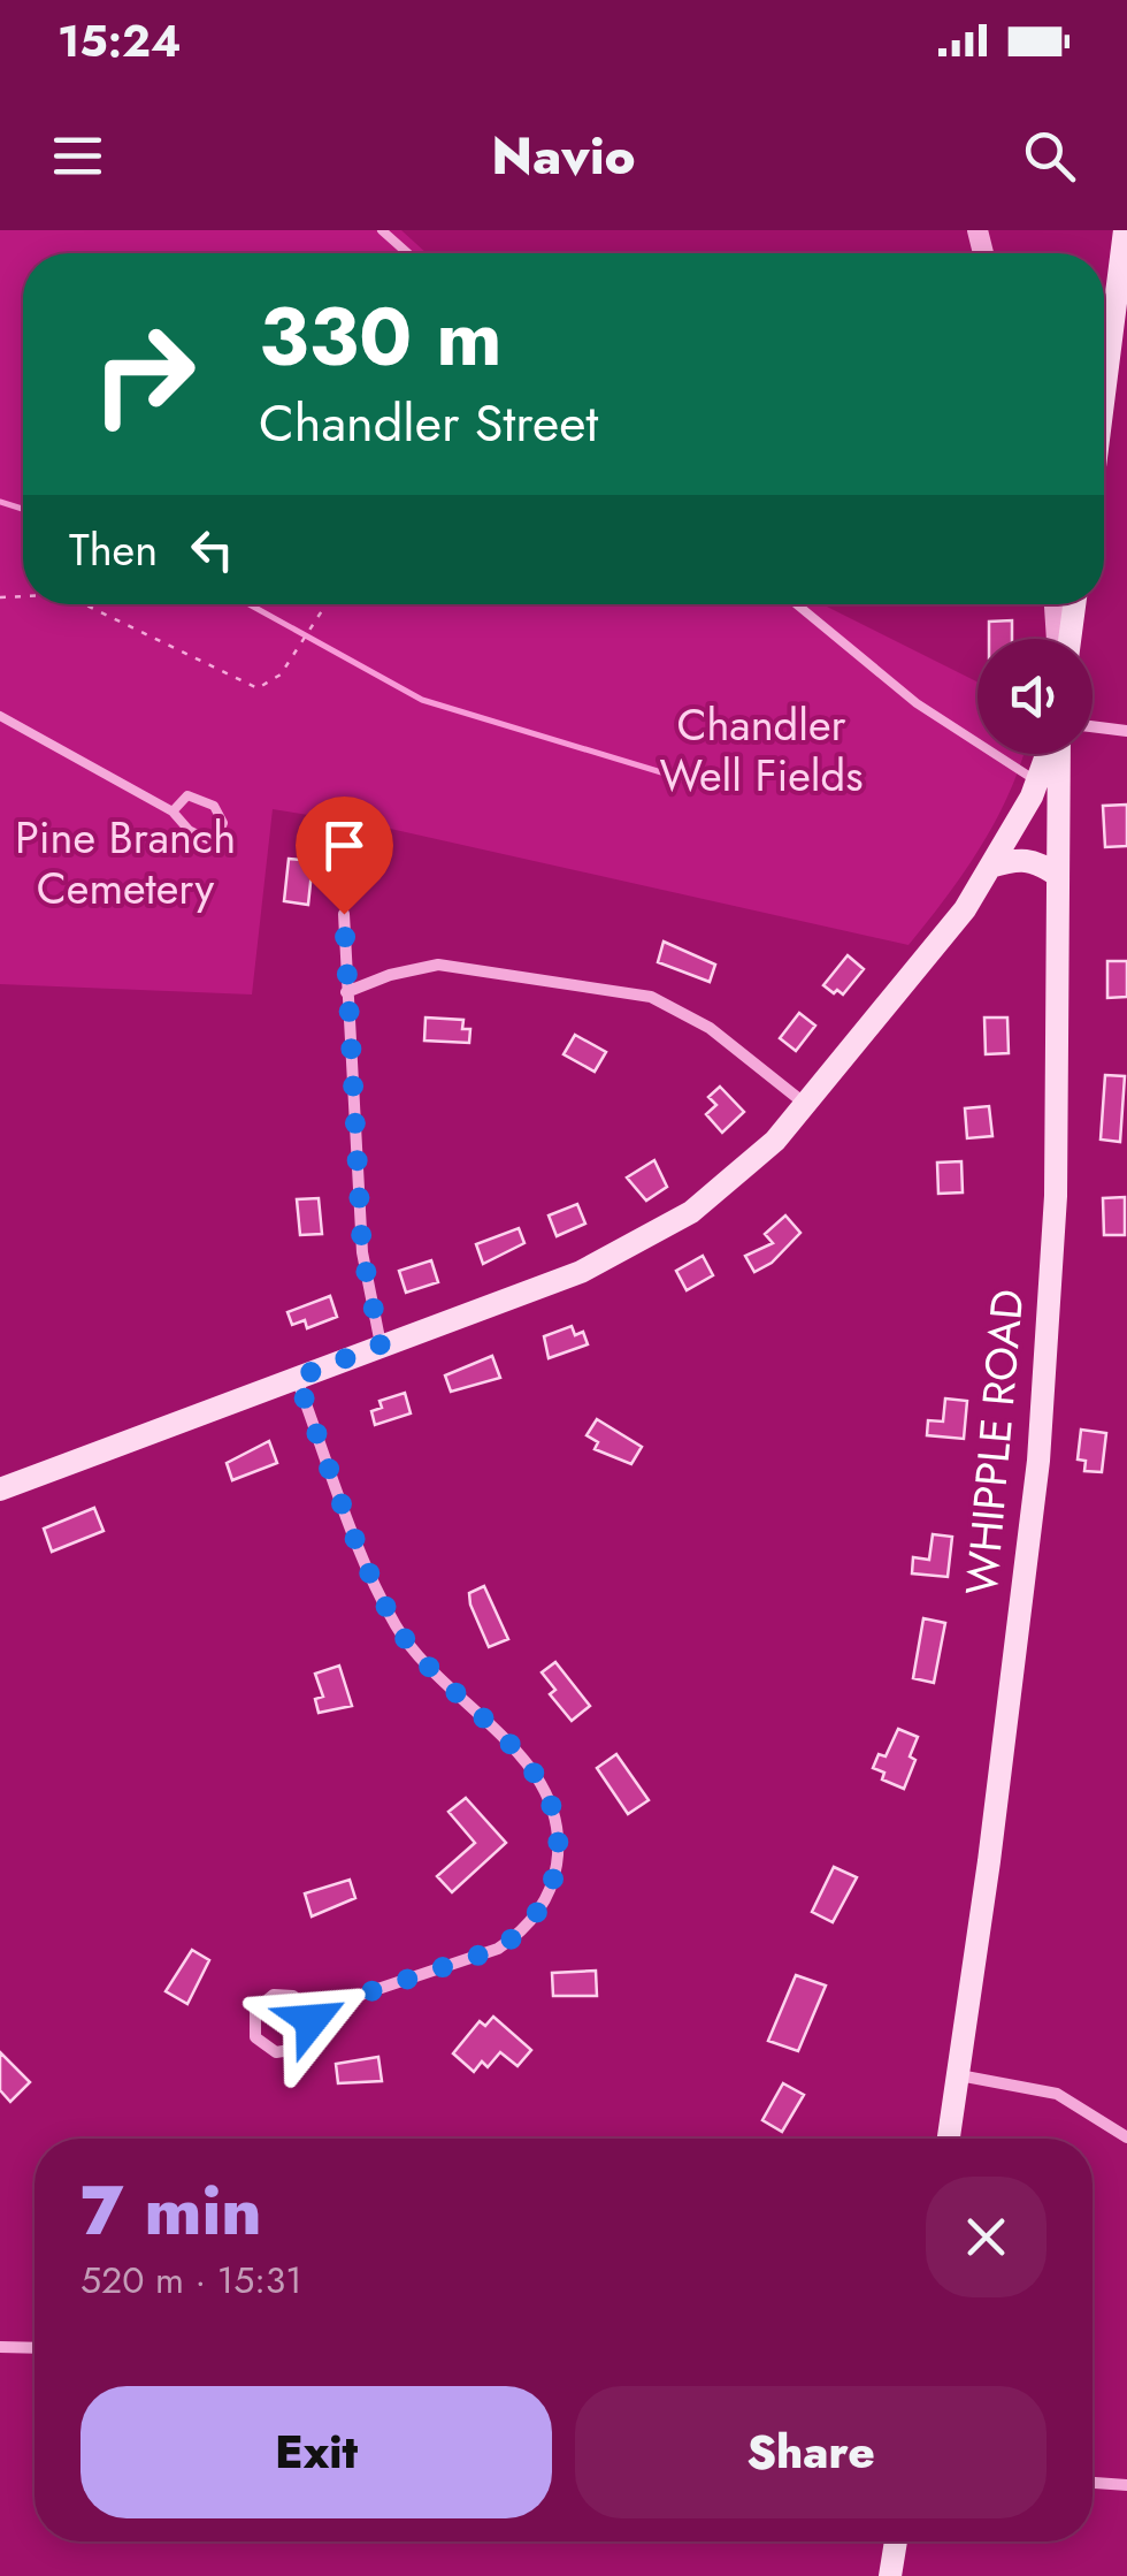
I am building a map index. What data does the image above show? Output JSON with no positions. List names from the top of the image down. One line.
{"streets":{"main road":["WHIPPLE ROAD"]},"parks":["Chandler Well Fields","Pine Branch Cemetery"],"page":{"status":"15:24","header":"Navio","turn":["330 m","Chandler Street"],"then":"Then","heading":["7 min","520 m · 15:31"],"buttons":["Exit","Share"]}}
